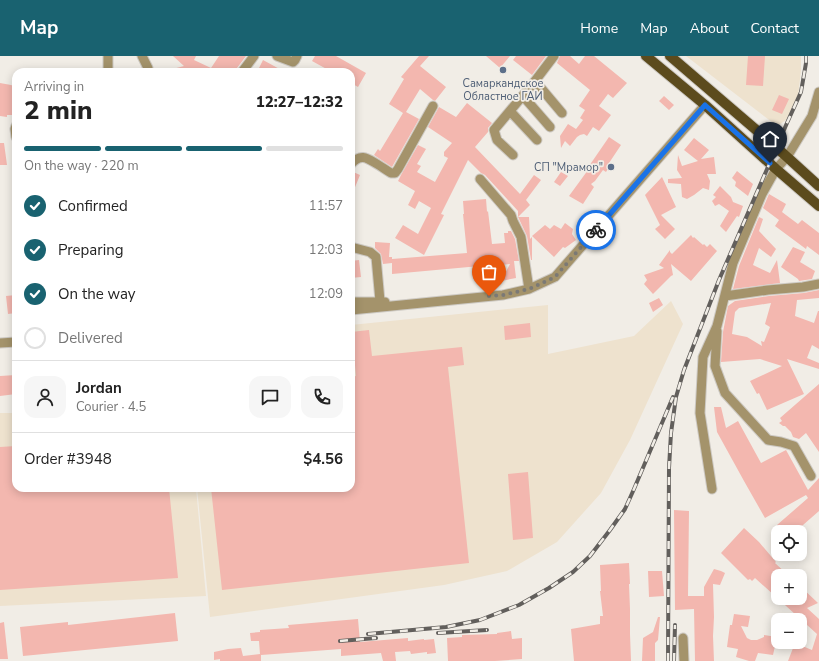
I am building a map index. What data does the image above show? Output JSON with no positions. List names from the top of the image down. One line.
{"places":["Самаркандское Областное ГАИ","СП \"Мрамор\""],"page":{"header":"Map","nav":["Home","Map","About","Contact"],"heading":["2 min","Arriving in","12:27–12:32"],"panel":["Jordan","Courier · 4.5","Order #3948","$4.56"],"bar":"On the way · 220 m","list":[["Confirmed","11:57"],["Preparing","12:03"],["On the way","12:09"],"Delivered"],"map_buttons":["+","−"]}}
